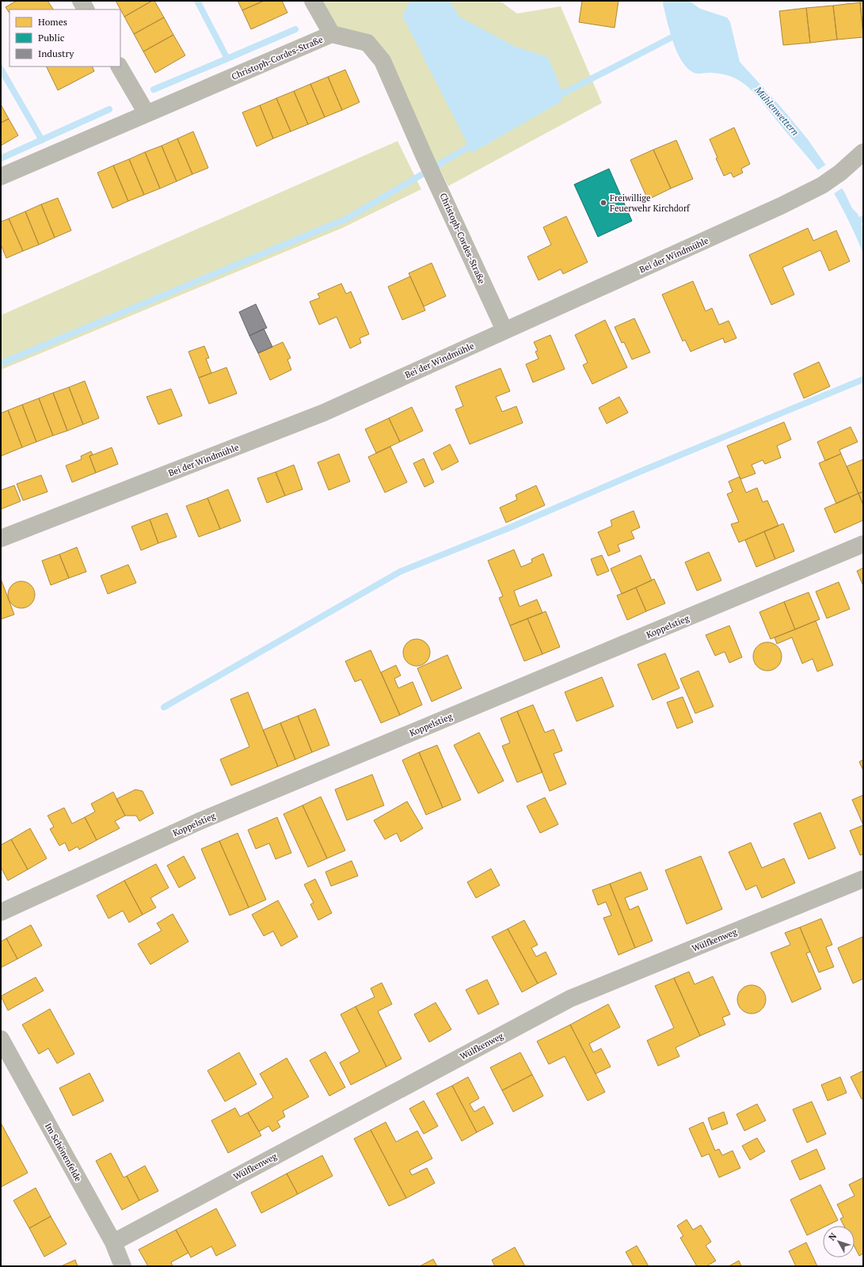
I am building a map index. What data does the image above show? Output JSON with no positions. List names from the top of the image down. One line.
{"streets":{"street":["Christoph-Cordes-Straße","Bei der Windmühle","Koppelstieg","Wülfkenweg","Im Schönenfelde"]},"crossings":[["Christoph-Cordes-Straße","Bei der Windmühle"],["Wülfkenweg","Im Schönenfelde"]],"water":["Mühlenwettern"],"places":["Freiwillige Feuerwehr Kirchdorf"],"legend":["Homes","Public","Industry"],"north":"top left"}
